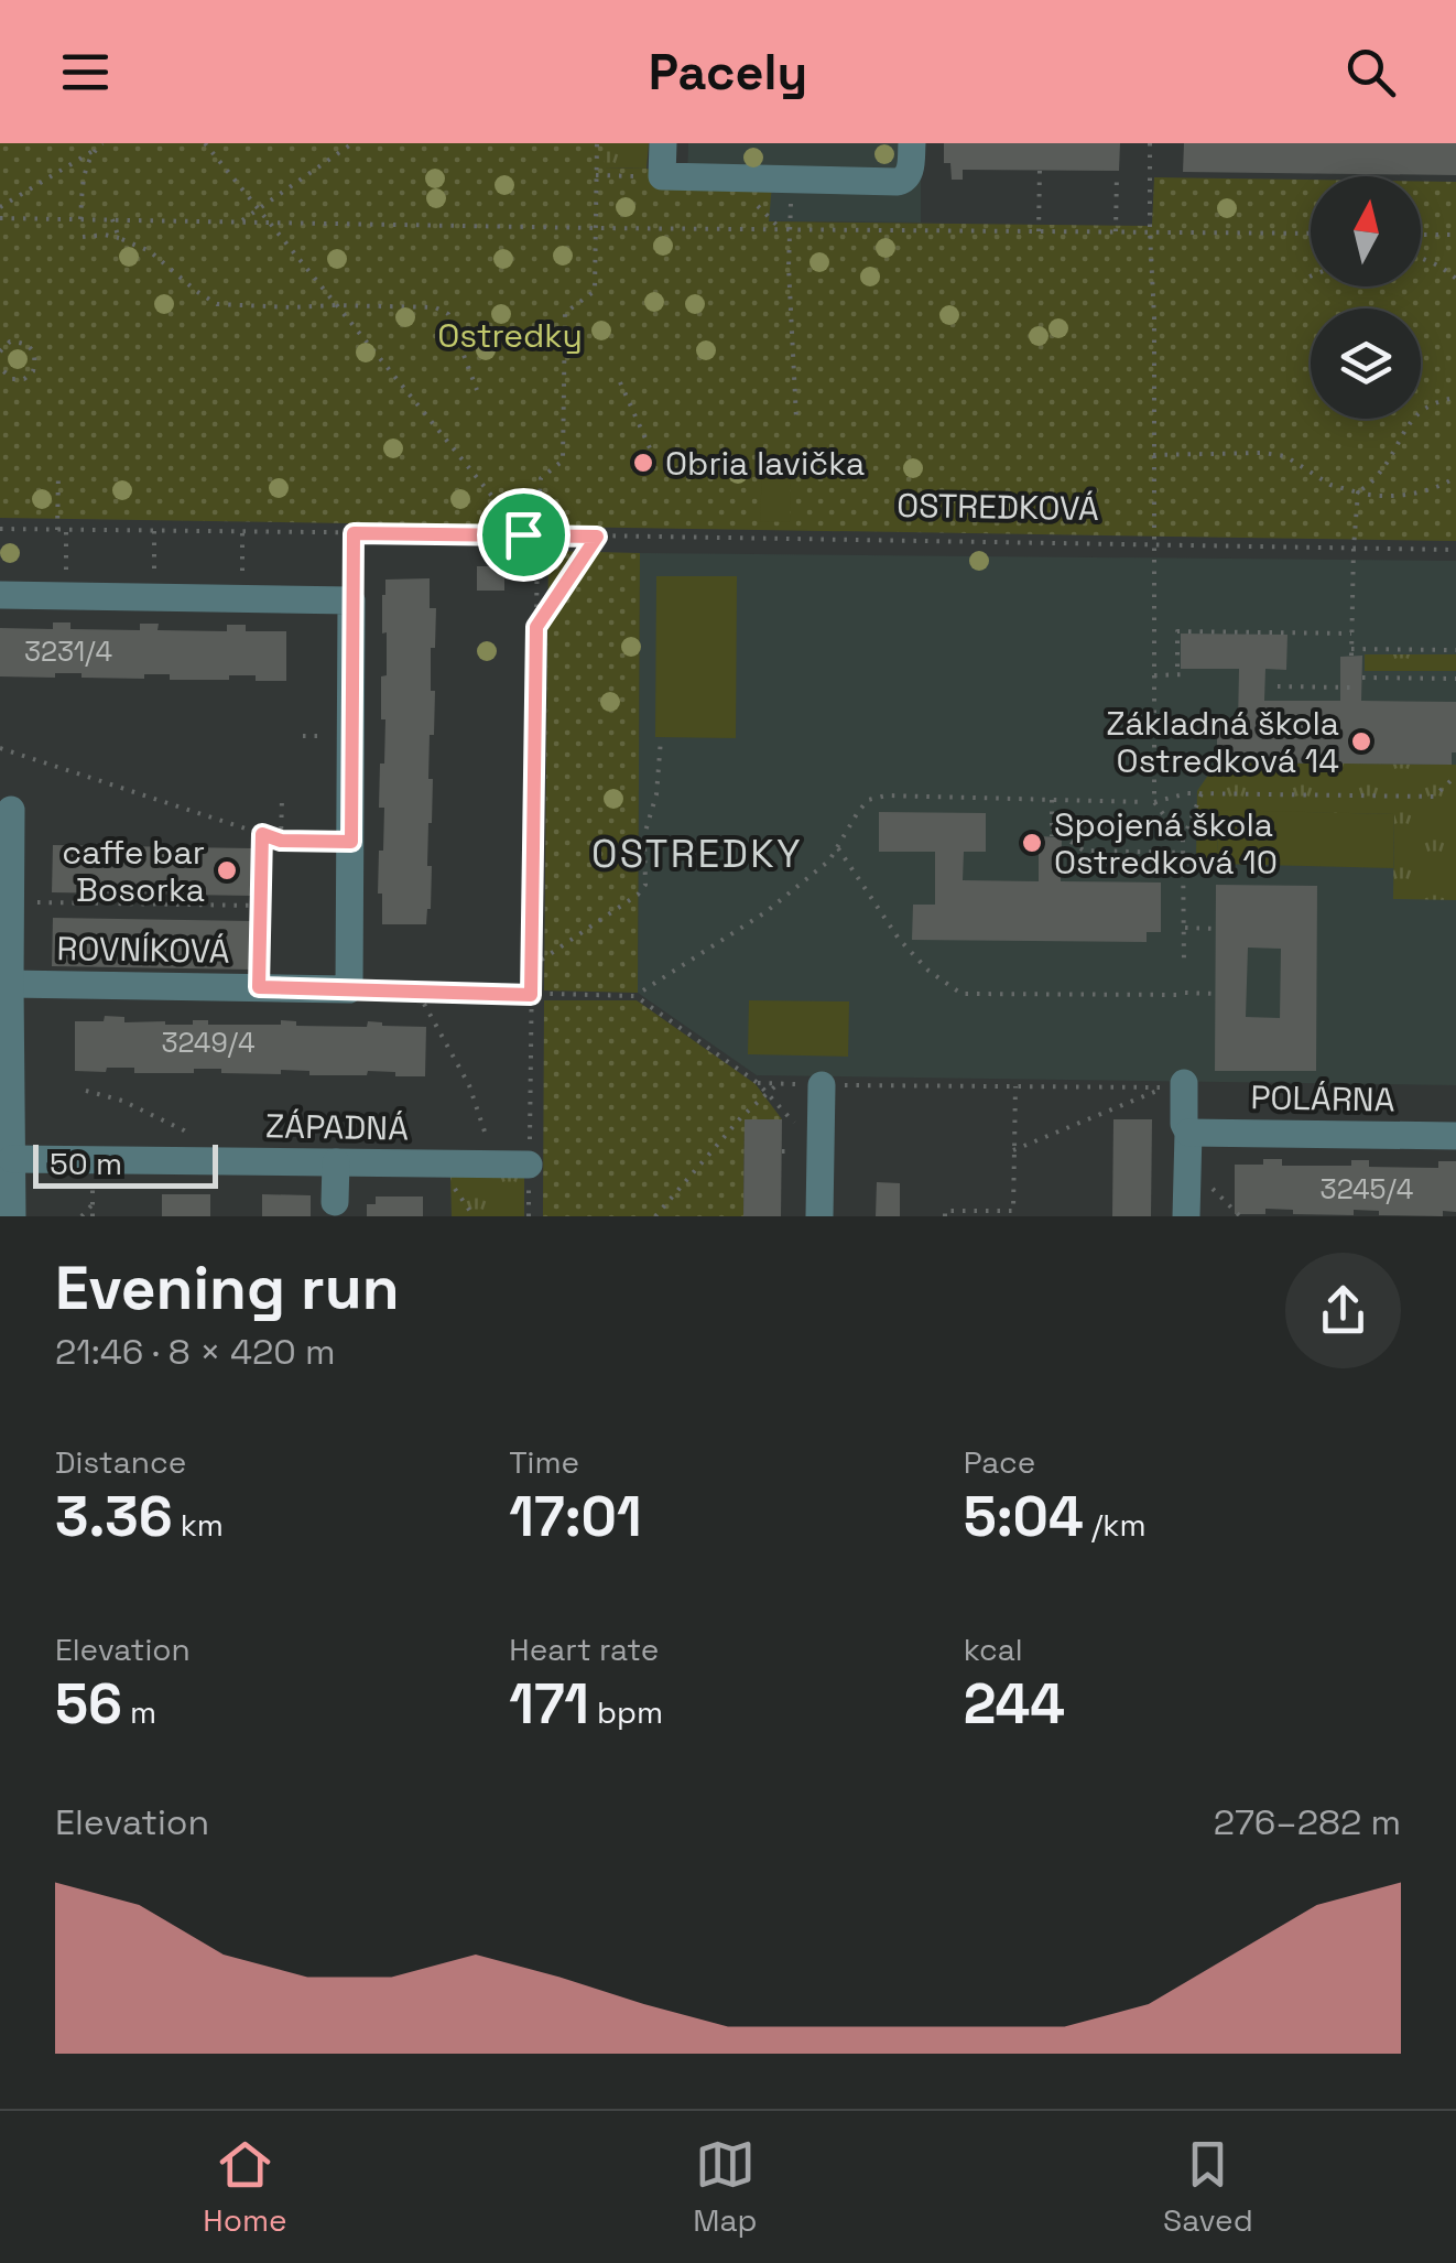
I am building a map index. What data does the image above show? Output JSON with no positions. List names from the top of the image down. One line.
{"streets":{"street":["ROVNÍKOVÁ","POLÁRNA","ZÁPADNÁ"],"path":["OSTREDKOVÁ"]},"districts":["OSTREDKY"],"parks":["Ostredky"],"places":["Obria lavička","Základná škola Ostredková 14","Spojená škola Ostredková 10","caffe bar Bosorka"],"house_numbers":["3231/4","3249/4","3245/4"],"scale_bar":"50 m","north":"top","page":{"header":"Pacely","scale":"50 m","heading":["Evening run","21:46 · 8 × 420 m"],"stats":[["Distance","3.36 km"],["Time","17:01"],["Pace","5:04 /km"],["Elevation","56 m"],["Heart rate","171 bpm"],["kcal","244"]],"chart":["Elevation","276–282 m"],"tabs":["Home","Map","Saved"]}}
